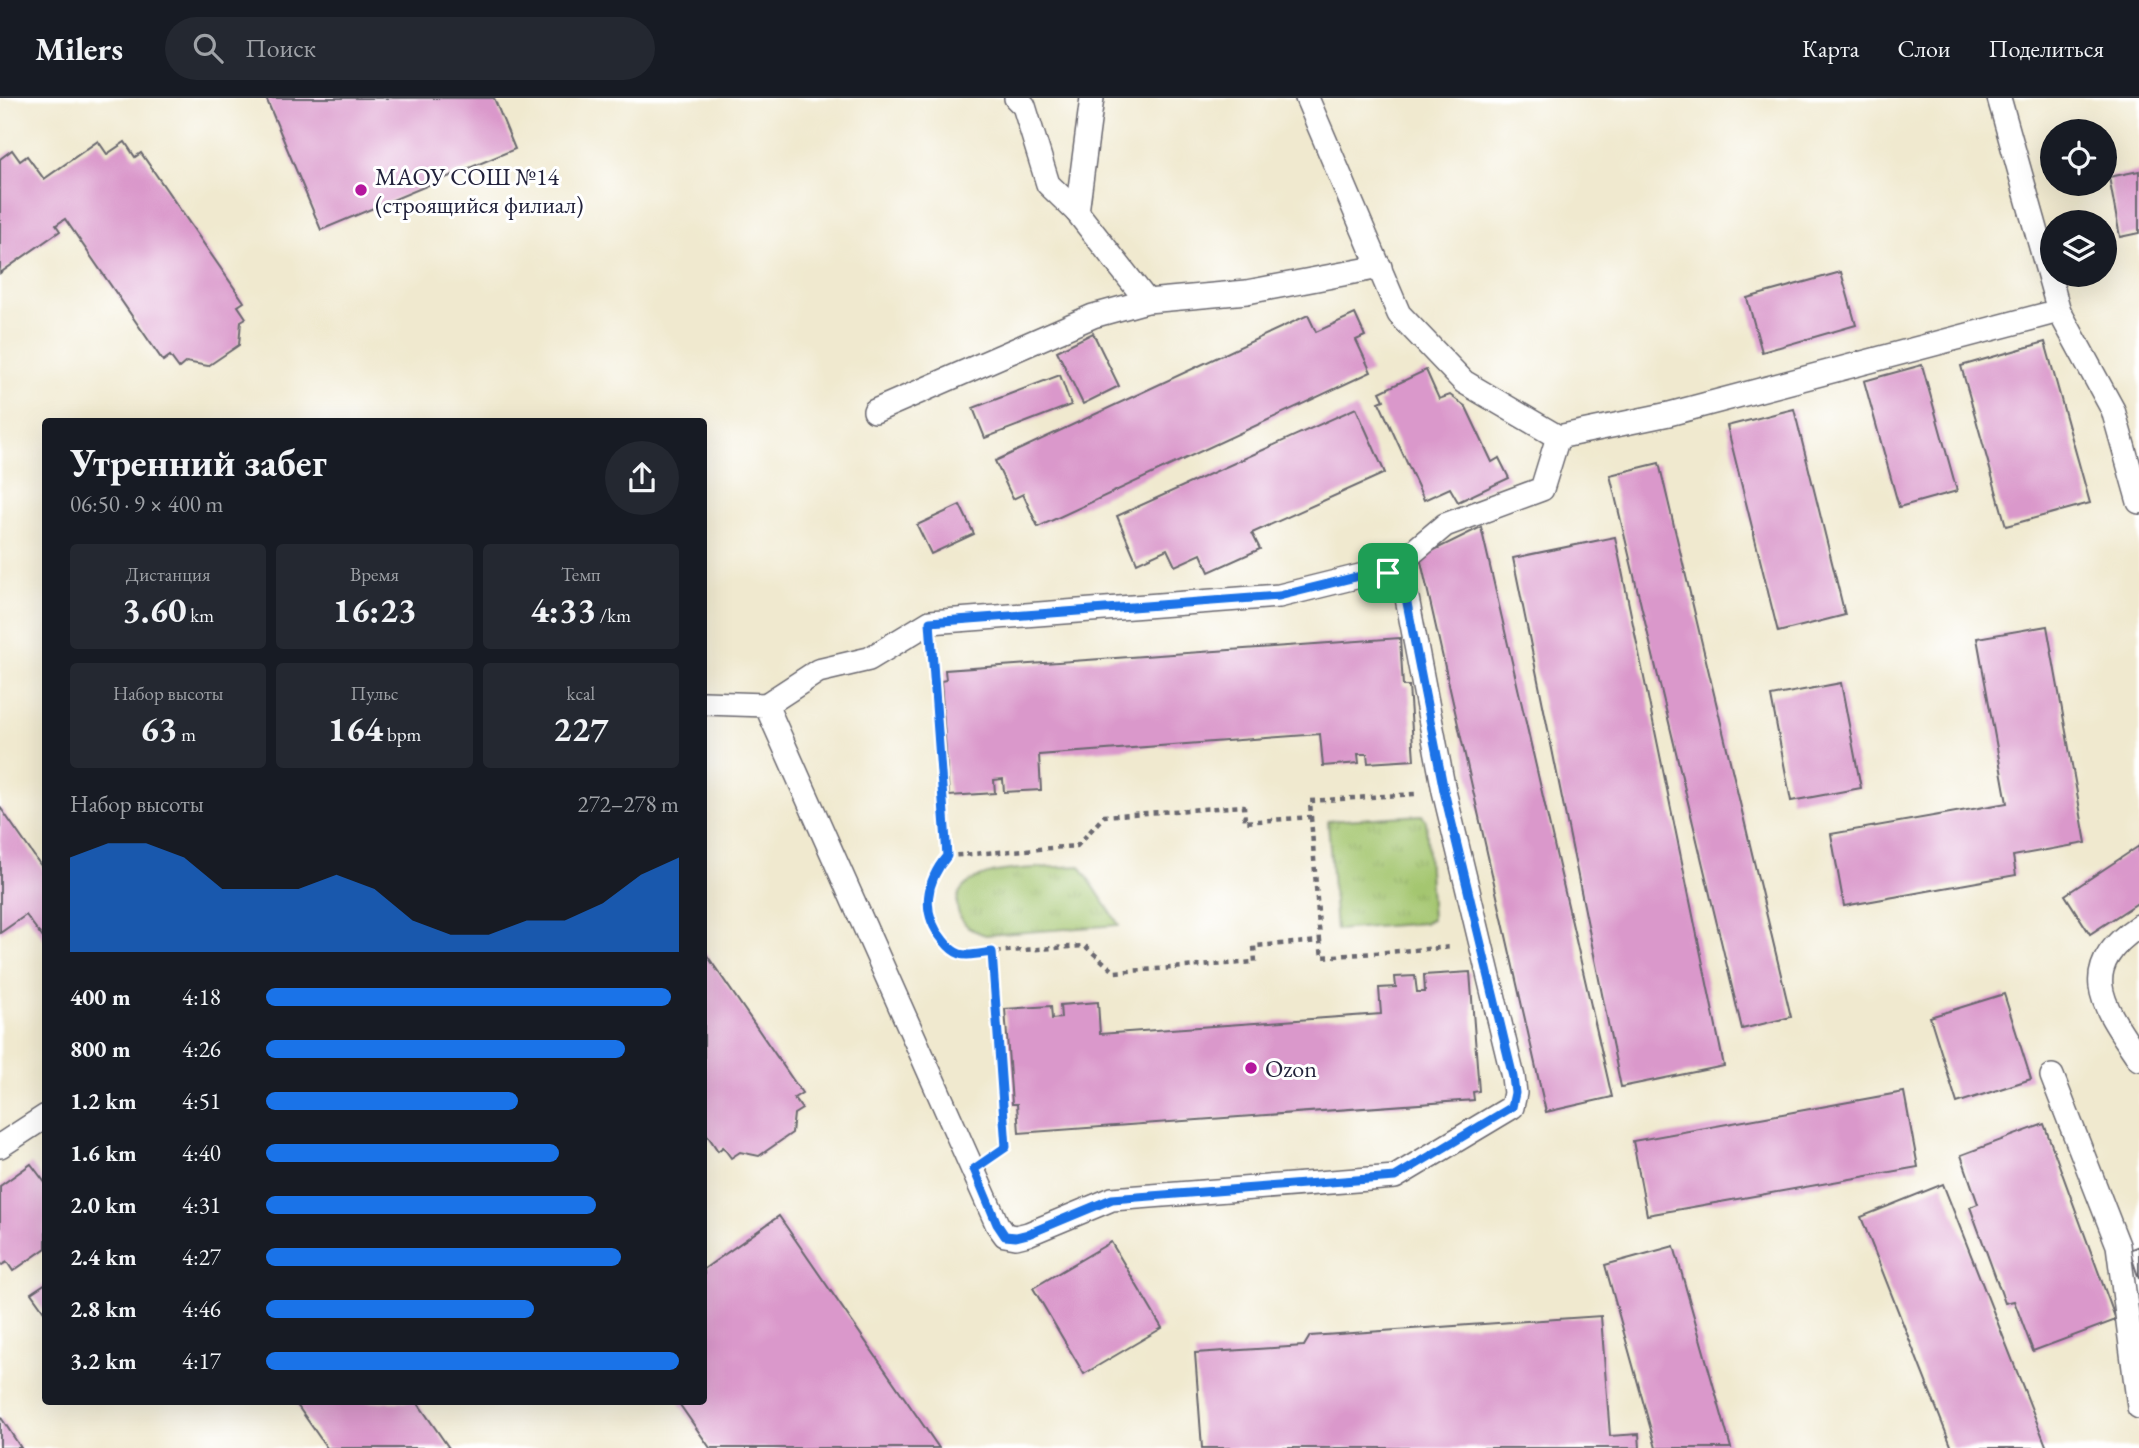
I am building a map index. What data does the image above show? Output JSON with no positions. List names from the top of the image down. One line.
{"places":["МАОУ СОШ №14 (строящийся филиал)","Ozon"],"page":{"header":"Milers","search":"Поиск","nav":["Карта","Слои","Поделиться"],"heading":["Утренний забег","06:50 · 9 × 400 m"],"stats":[["Дистанция","3.60 km"],["Время","16:23"],["Темп","4:33 /km"],["Набор высоты","63 m"],["Пульс","164 bpm"],["kcal","227"]],"chart":["Набор высоты","272–278 m"],"list":[{"name":"400 m","note":"4:18"},{"name":"800 m","note":"4:26"},{"name":"1.2 km","note":"4:51"},{"name":"1.6 km","note":"4:40"},{"name":"2.0 km","note":"4:31"},{"name":"2.4 km","note":"4:27"},{"name":"2.8 km","note":"4:46"},{"name":"3.2 km","note":"4:17"}]}}
